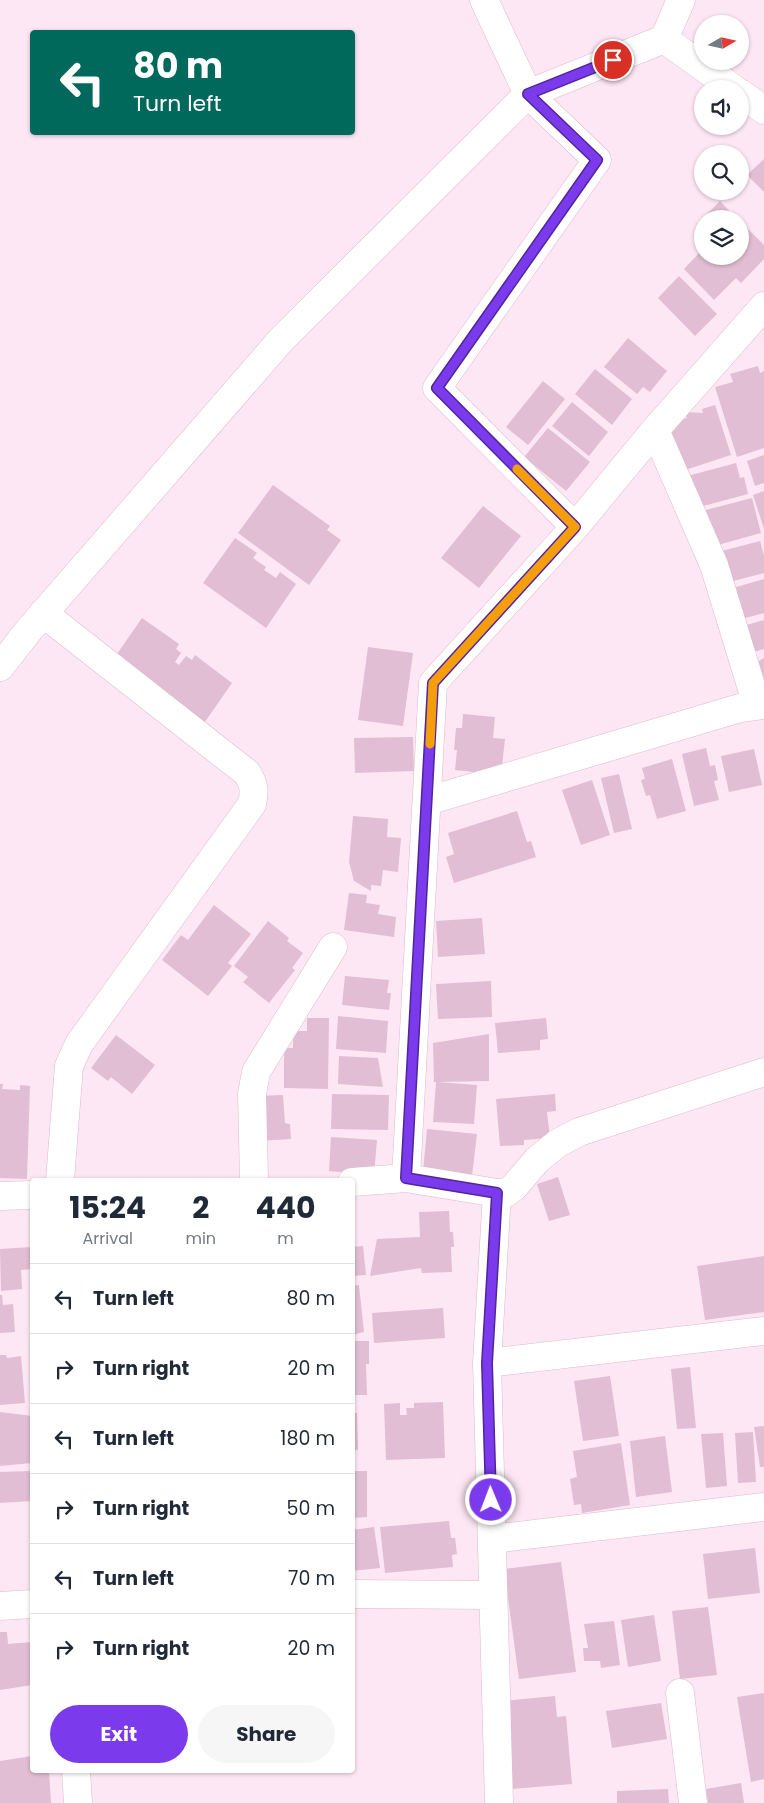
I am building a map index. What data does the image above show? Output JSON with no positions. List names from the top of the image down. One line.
{"north":"right","page":{"turn":["80 m","Turn left"],"eta":["15:24","Arrival","2","min","440","m"],"list":[{"name":"Turn left","value":"80 m"},{"name":"Turn right","value":"20 m"},{"name":"Turn left","value":"180 m"},{"name":"Turn right","value":"50 m"},{"name":"Turn left","value":"70 m"},{"name":"Turn right","value":"20 m"}],"buttons":["Exit","Share"]}}
